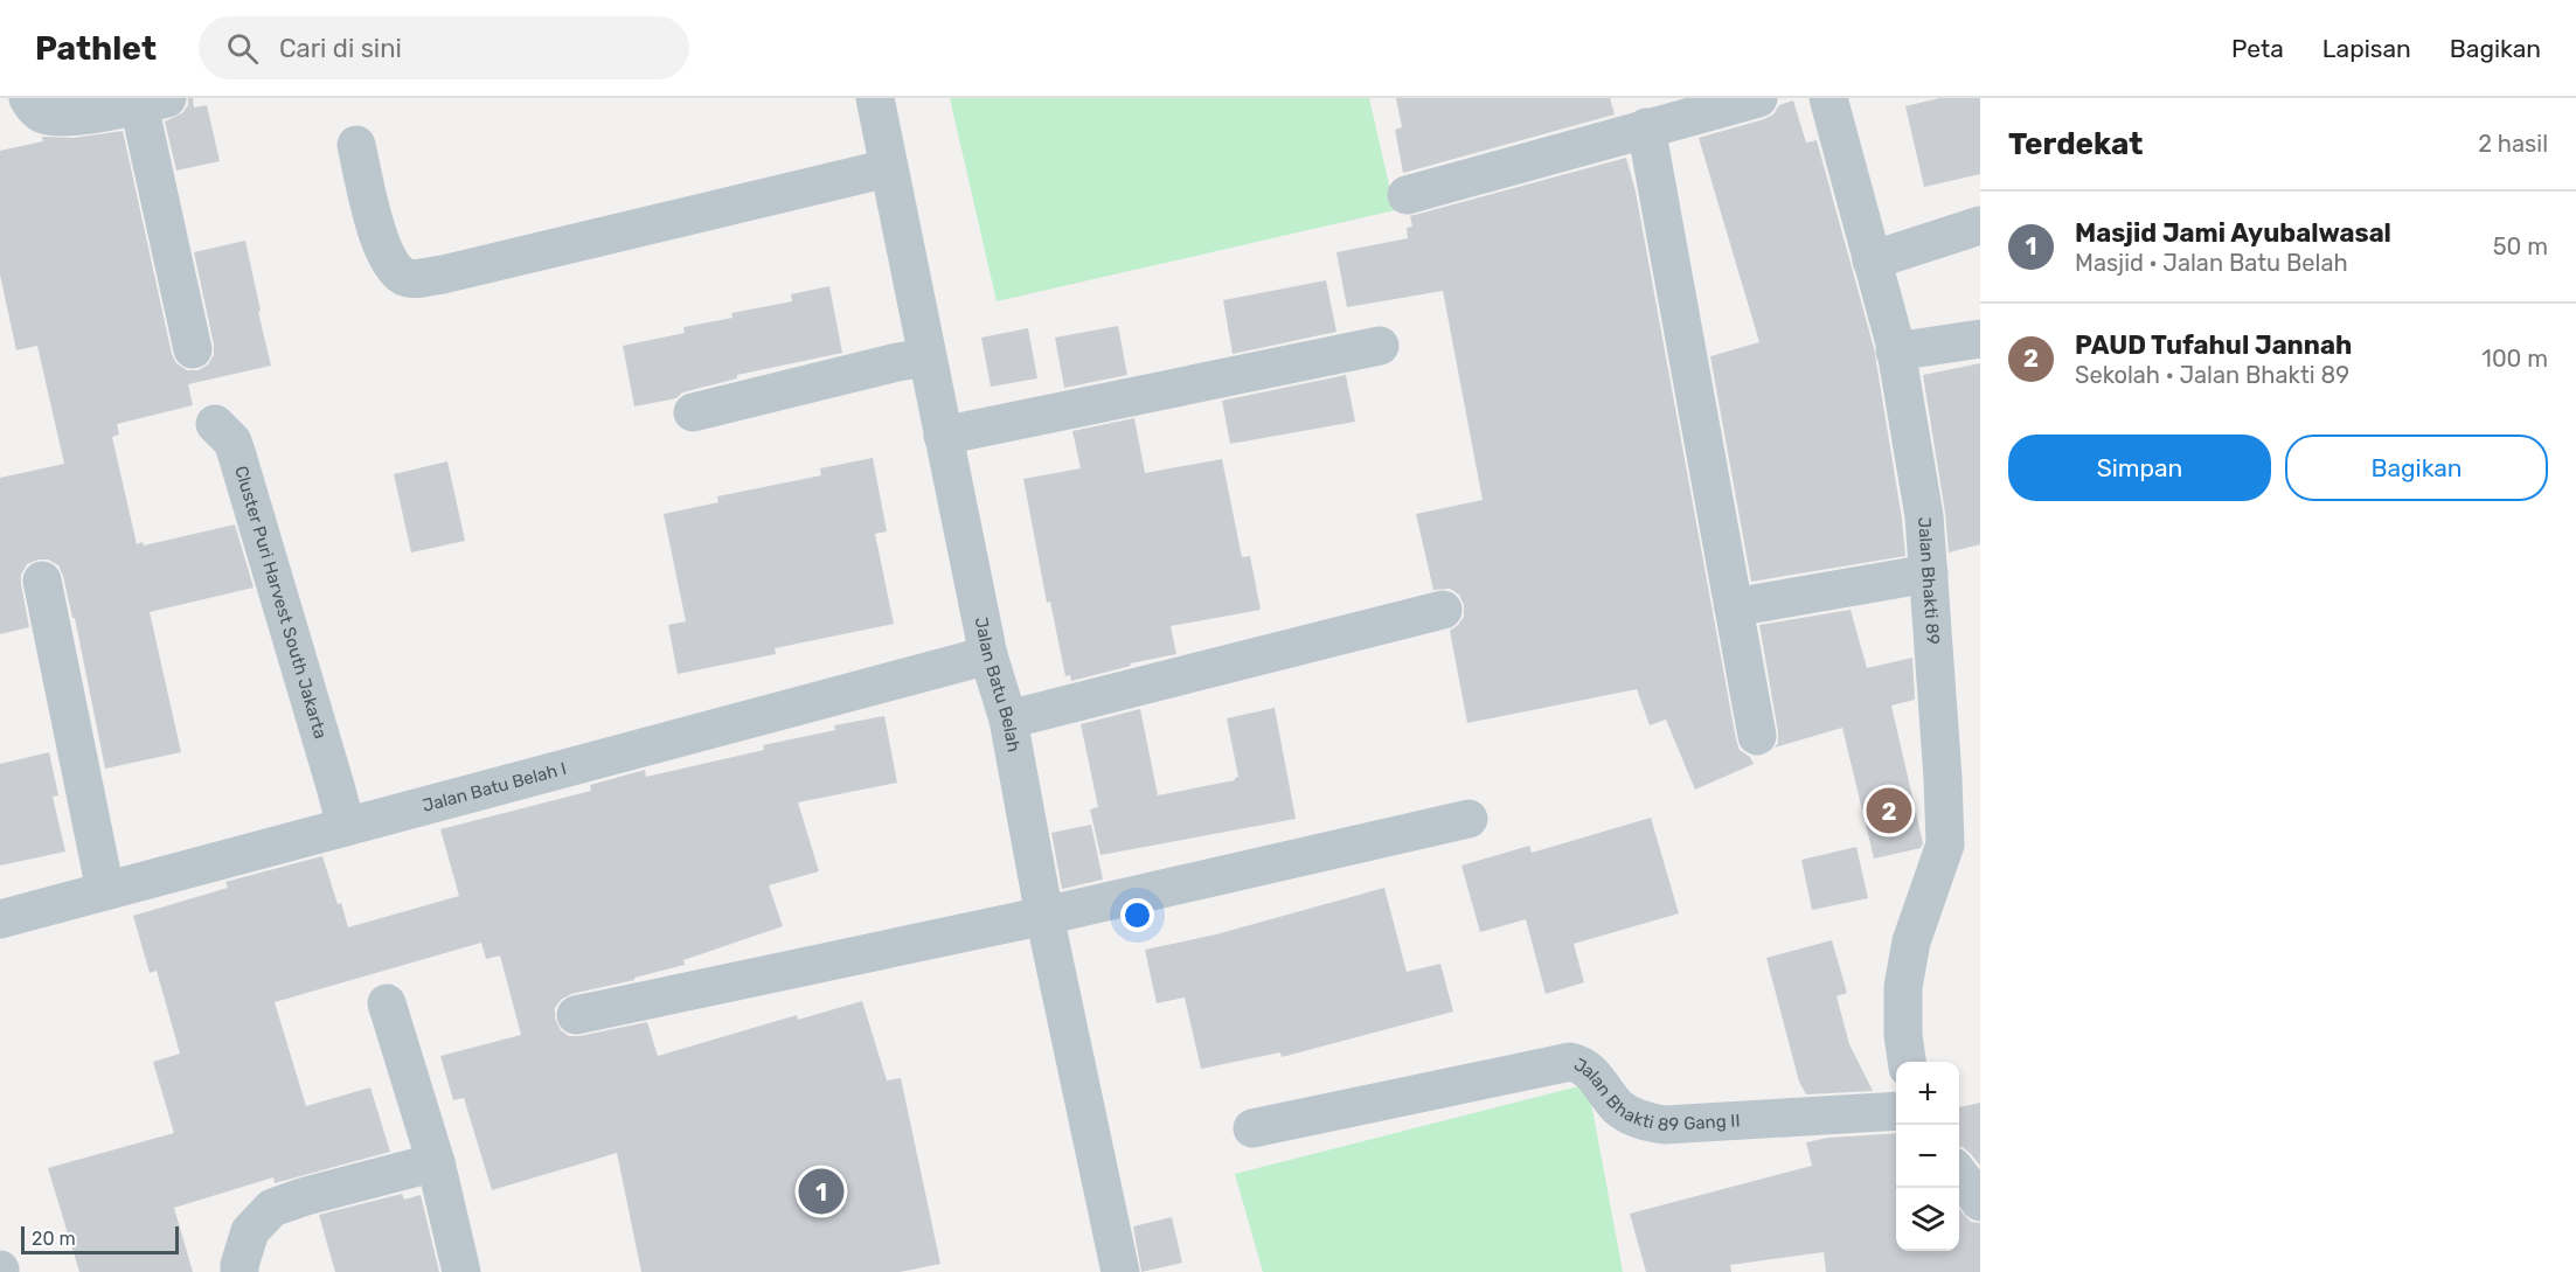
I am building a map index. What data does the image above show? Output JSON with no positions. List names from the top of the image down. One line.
{"streets":{"street":["Jalan Bhakti 89","Cluster Puri Harvest South Jakarta","Jalan Batu Belah","Jalan Batu Belah I","Jalan Bhakti 89 Gang II"]},"crossings":[["Cluster Puri Harvest South Jakarta","Jalan Batu Belah I"],["Jalan Batu Belah","Jalan Batu Belah I"]],"scale_bar":"20 m","page":{"header":"Pathlet","search":"Cari di sini","nav":["Peta","Lapisan","Bagikan"],"heading":["Terdekat","2 hasil"],"list":[{"mark":"1","name":"Masjid Jami Ayubalwasal","note":"Masjid · Jalan Batu Belah","value":"50 m"},{"mark":"2","name":"PAUD Tufahul Jannah","note":"Sekolah · Jalan Bhakti 89","value":"100 m"}],"buttons":["Simpan","Bagikan"],"pins":["2","1"],"map_buttons":["+","−"],"scale":"20 m"}}
